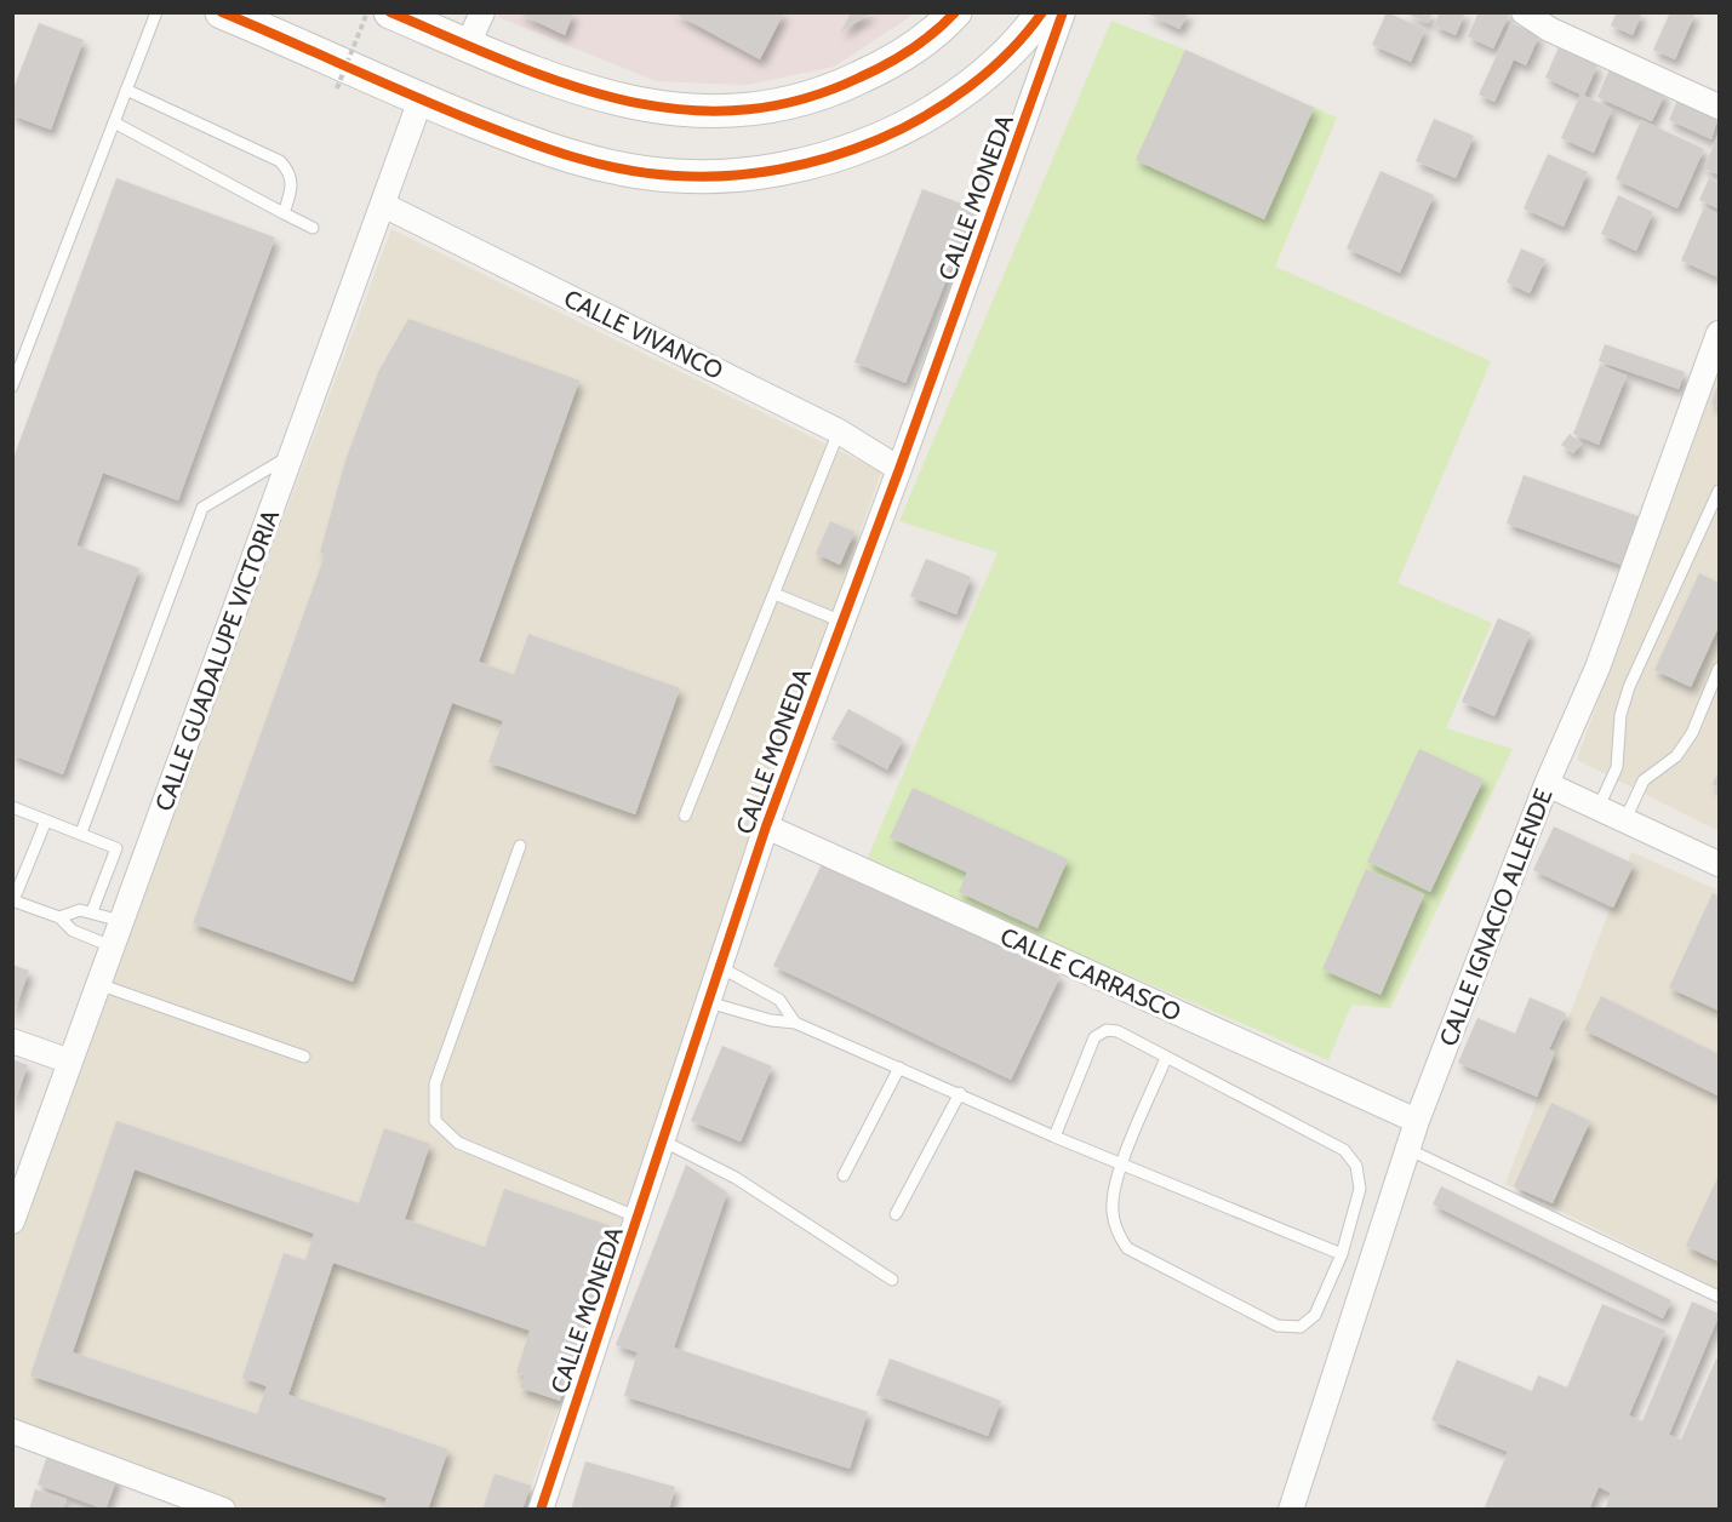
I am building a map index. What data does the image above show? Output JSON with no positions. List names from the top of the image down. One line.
{"streets":{"street":["CALLE MONEDA","CALLE VIVANCO","CALLE GUADALUPE VICTORIA","CALLE IGNACIO ALLENDE","CALLE CARRASCO"]},"crossings":[["CALLE MONEDA","CALLE VIVANCO"],["CALLE MONEDA","CALLE CARRASCO"],["CALLE VIVANCO","CALLE GUADALUPE VICTORIA"],["CALLE IGNACIO ALLENDE","CALLE CARRASCO"]]}
